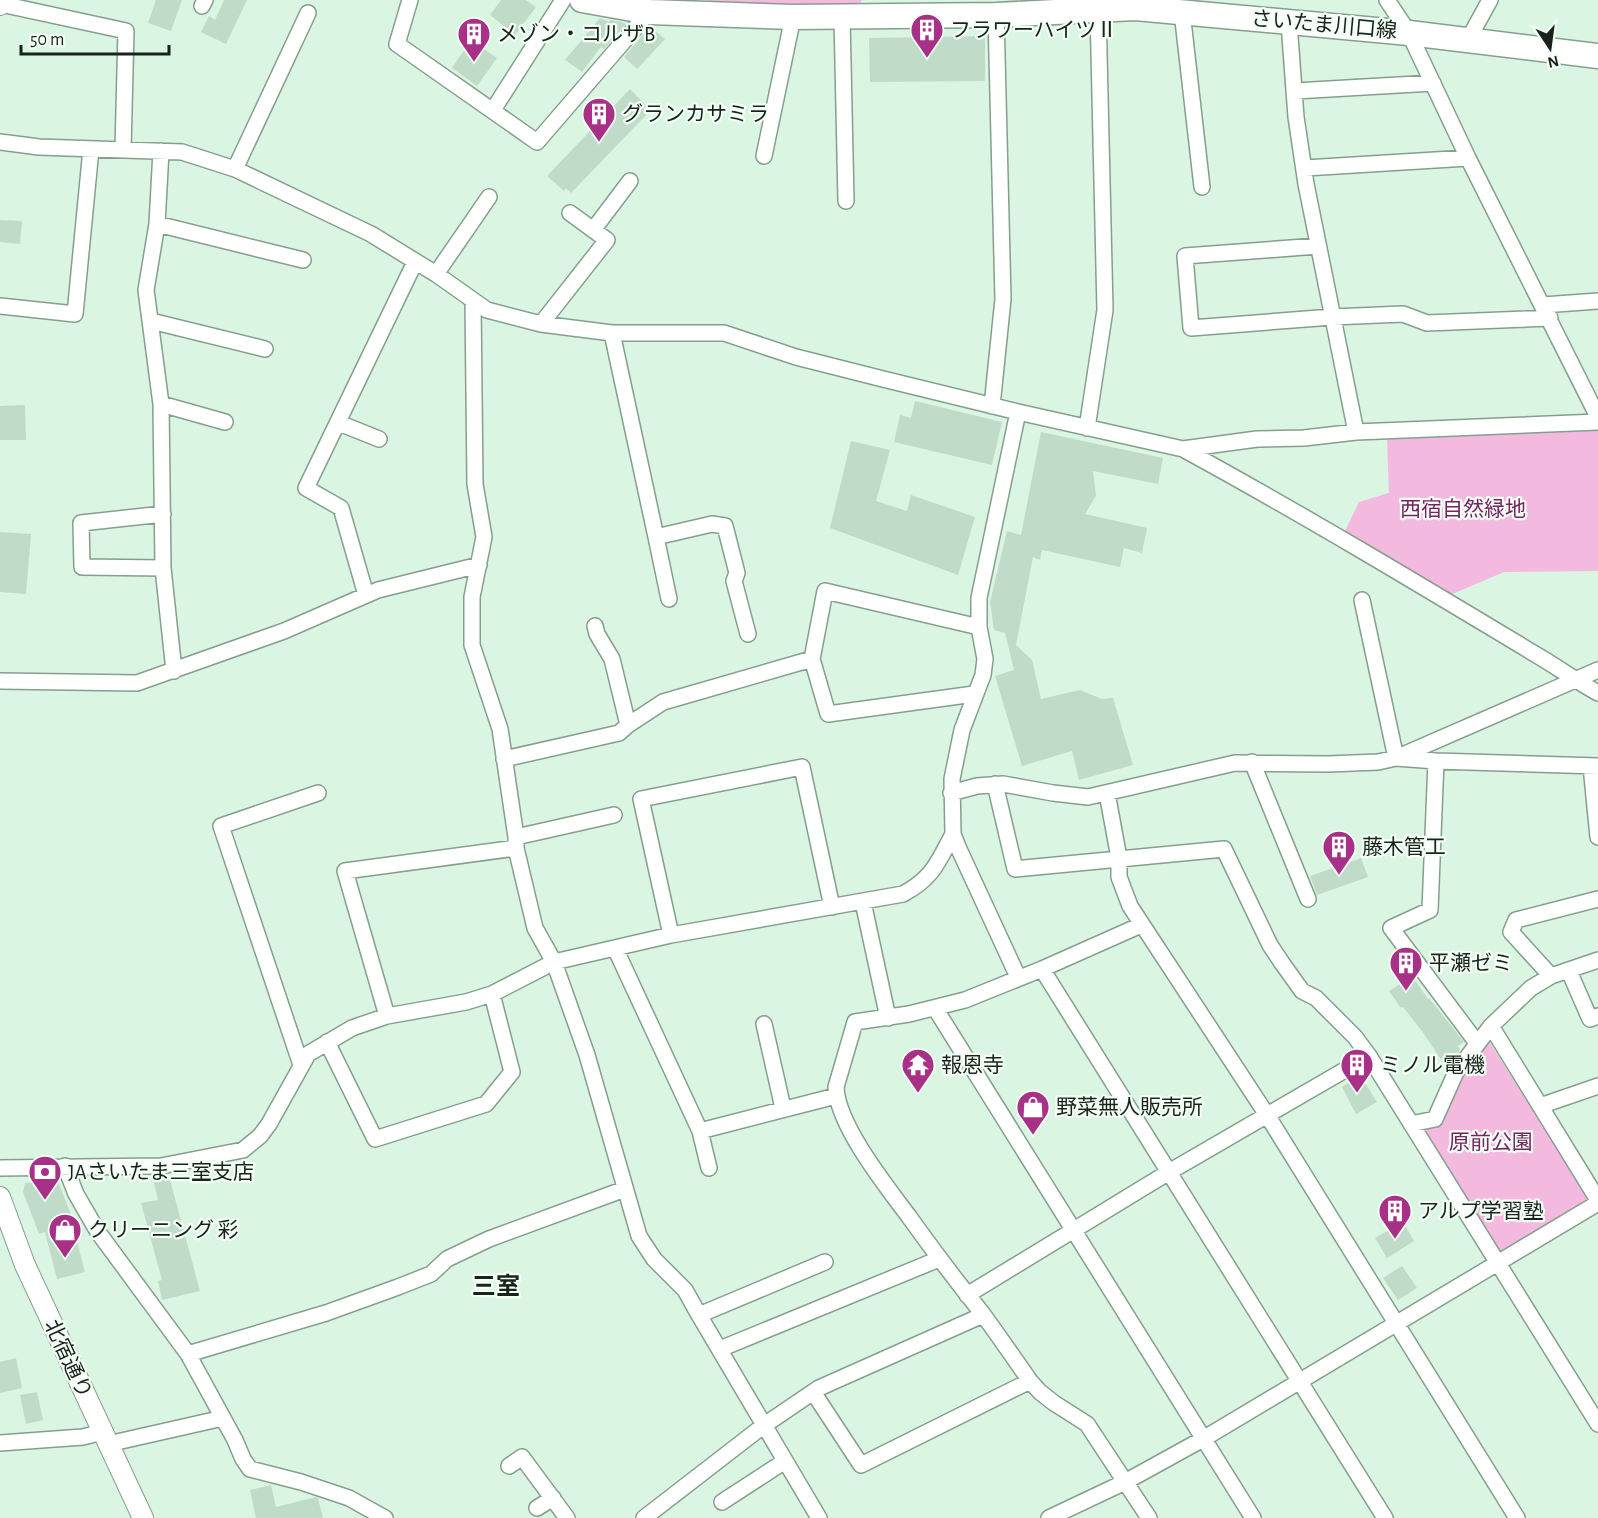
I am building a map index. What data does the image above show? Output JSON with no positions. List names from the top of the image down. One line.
{"streets":{"main road":["さいたま川口線"],"street":["北宿通り"]},"districts":["三室"],"parks":["西宿自然緑地","原前公園"],"places":{"building":["フラワーハイツⅡ","メゾン・コルザB","グランカサミラ","藤木管工","平瀬ゼミ","ミノル電機","アルプ学習塾"],"temple":["報恩寺"],"shop":["野菜無人販売所","クリーニング 彩"],"bank":["JAさいたま三室支店"]},"scale_bar":"50 m","north":"bottom"}
